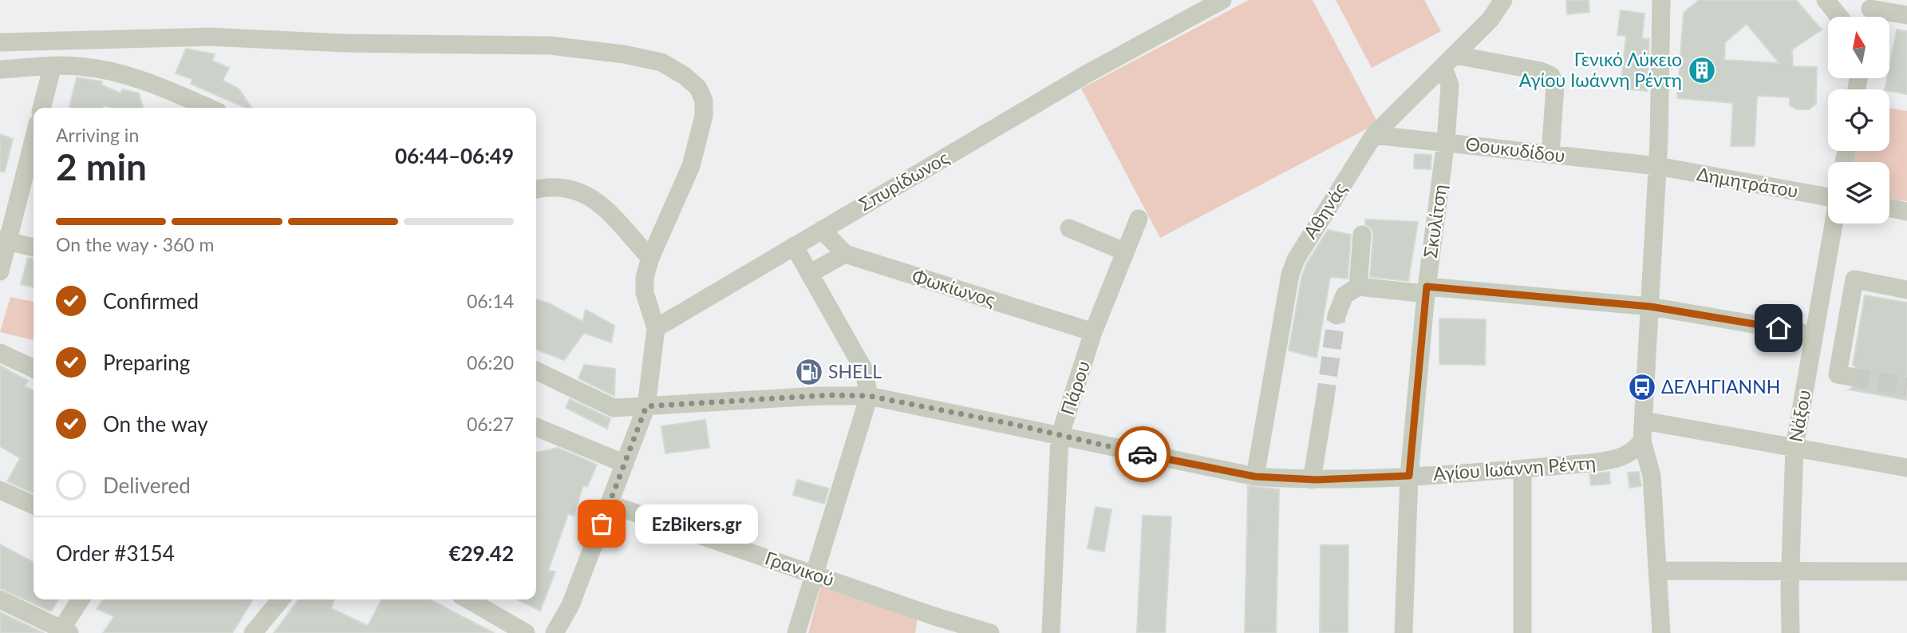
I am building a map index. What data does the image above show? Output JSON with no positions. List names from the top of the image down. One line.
{"streets":{"street":["Θουκυδίδου","Σπυρίδωνος","Δημητράτου","Αθηνάς","Σκυλίτση","Φωκίωνος","Πάρου","Νάξου","Αγίου Ιωάννη Ρέντη","Γρανικού"]},"crossings":[["Θουκυδίδου","Δημητράτου"],["Θουκυδίδου","Αθηνάς"],["Θουκυδίδου","Σκυλίτση"],["Σπυρίδωνος","Φωκίωνος"],["Αθηνάς","Σκυλίτση"],["Αθηνάς","Αγίου Ιωάννη Ρέντη"],["Σκυλίτση","Αγίου Ιωάννη Ρέντη"],["Φωκίωνος","Πάρου"],["Πάρου","Αγίου Ιωάννη Ρέντη"]],"places":{"building":["Γενικό Λύκειο Αγίου Ιωάννη Ρέντη"],"fuel station":["SHELL"],"bus stop":["ΔΕΛΗΓΙΑΝΝΗ"],"other":["EzBikers.gr"]},"north":"top","page":{"heading":["2 min","Arriving in","06:44–06:49"],"panel":["Order #3154","€29.42"],"bar":"On the way · 360 m","list":[["Confirmed","06:14"],["Preparing","06:20"],["On the way","06:27"],"Delivered"],"bubble":"EzBikers.gr"}}
